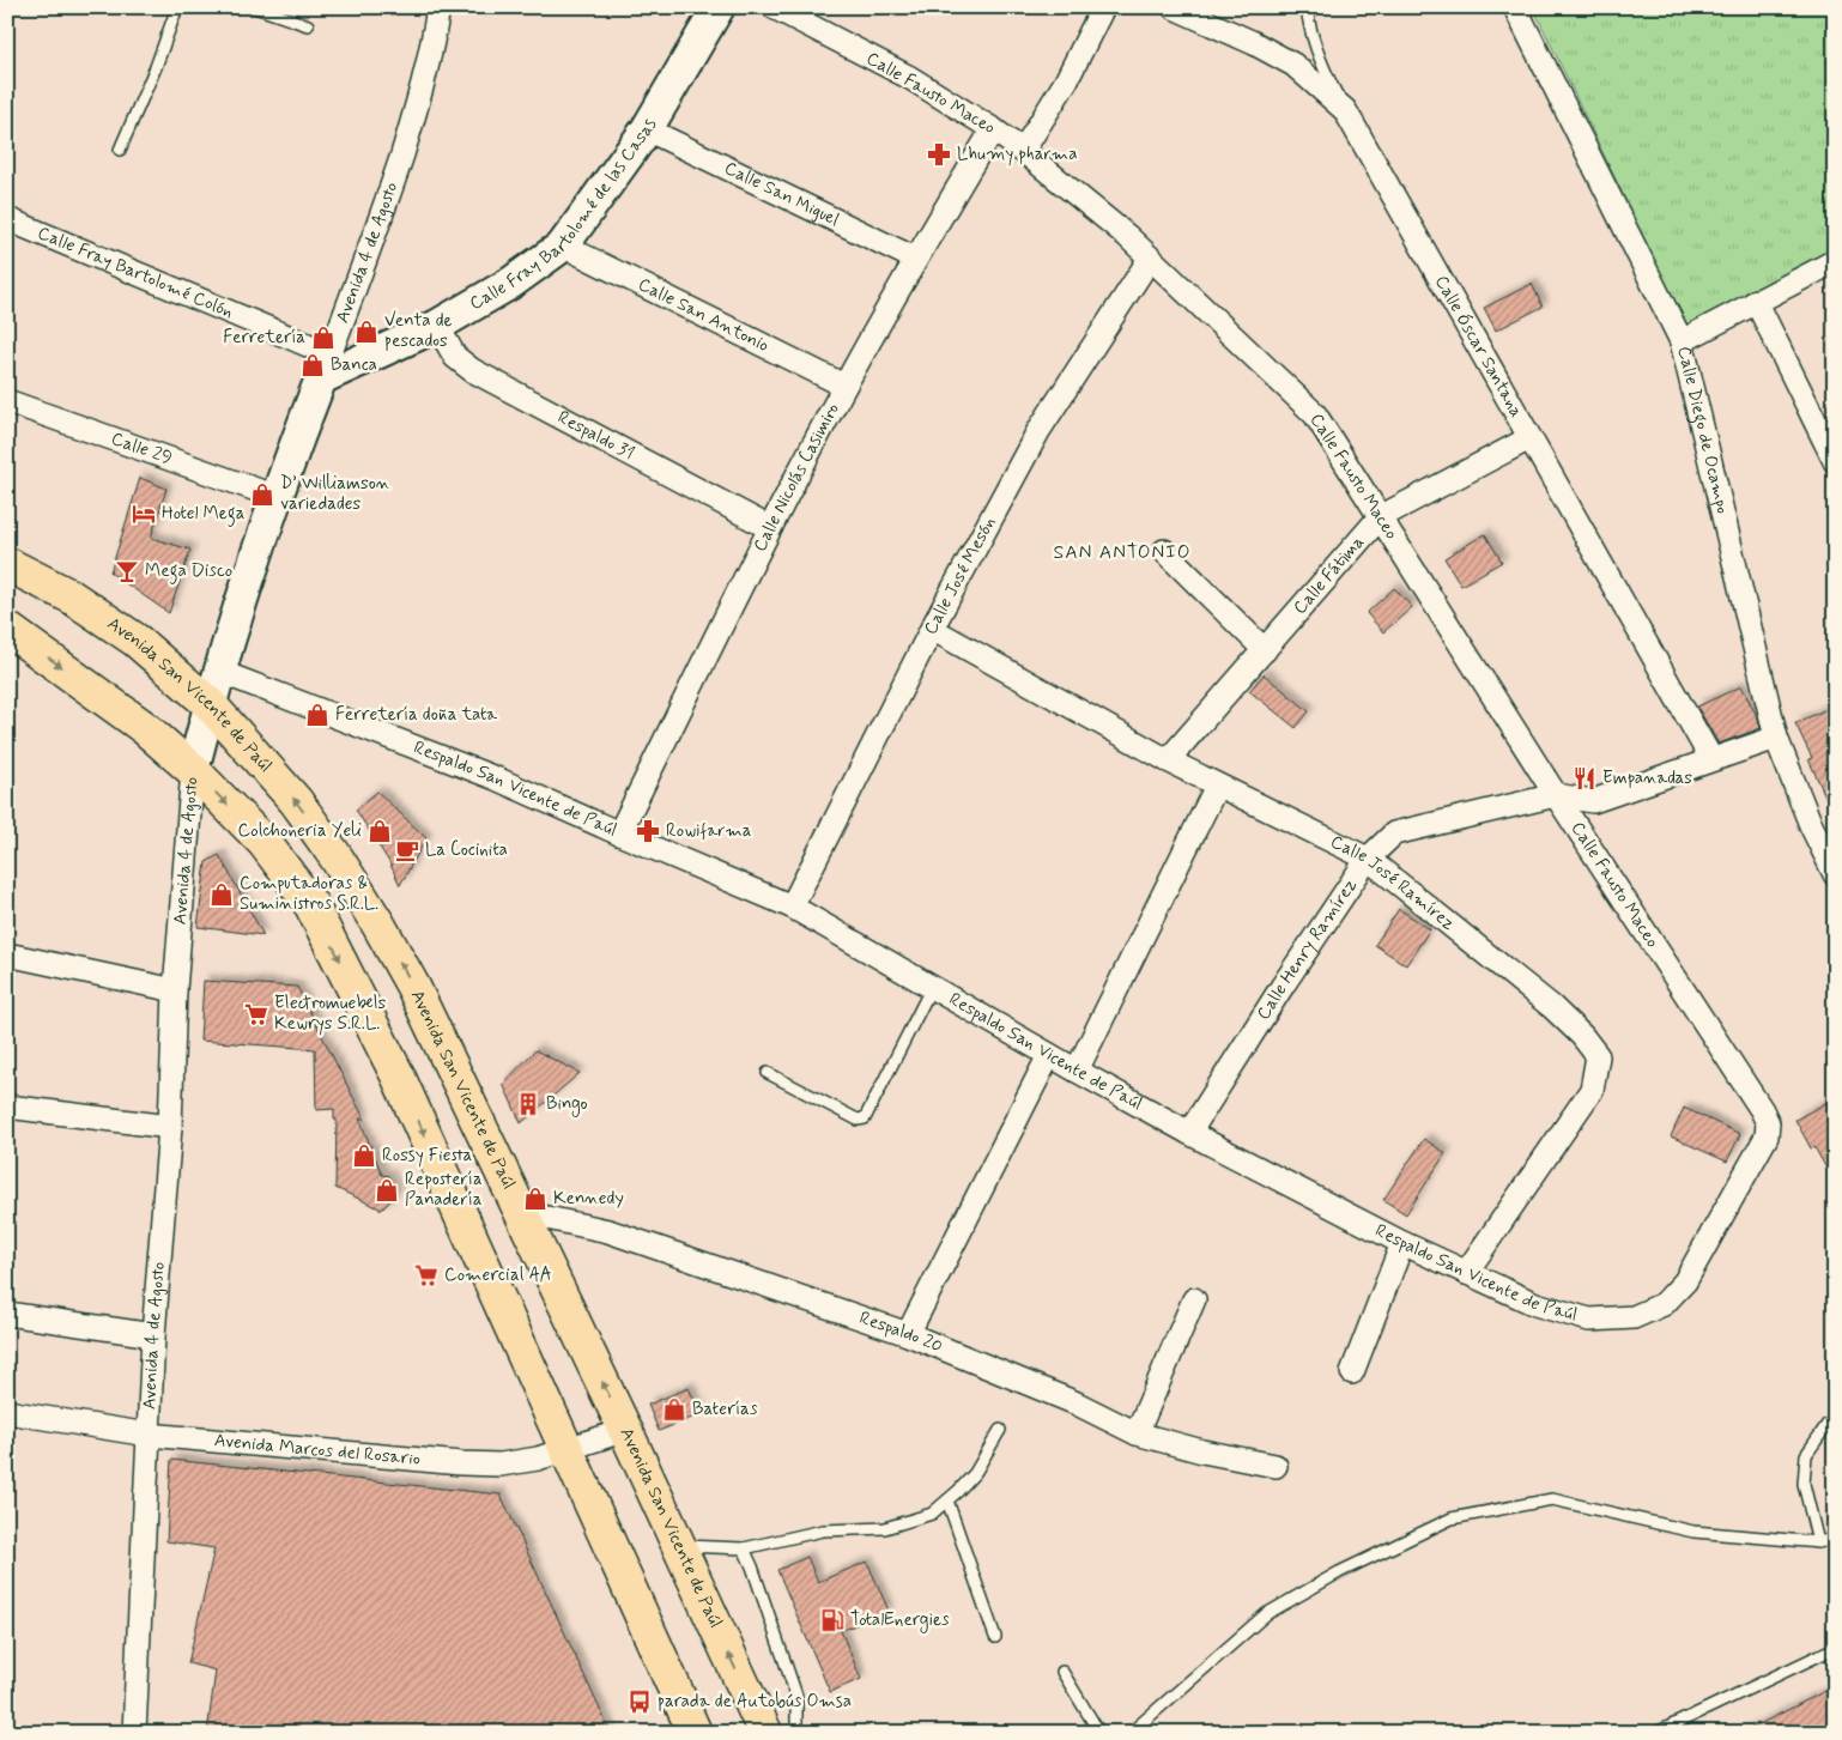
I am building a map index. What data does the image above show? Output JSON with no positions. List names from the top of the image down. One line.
{"streets":{"main road":["Calle Fray Bartolomé de las Casas","Avenida 4 de Agosto","Avenida San Vicente de Paúl"],"street":["Calle Fausto Maceo","Calle San Miguel","Calle Fray Bartolomé Colón","Calle San Antonio","Calle Óscar Santana","Calle Diego de Ocampo","Respaldo 31","Calle 29","Calle Nicolás Casimiro","Calle Fátima","Calle José Mesón","Respaldo San Vicente de Paúl","Calle José Ramírez","Calle Henry Ramírez","Respaldo 20","Avenida Marcos del Rosario"]},"crossings":[["Calle Fausto Maceo","Calle Nicolás Casimiro"],["Calle Fausto Maceo","Calle Fátima"],["Calle Fausto Maceo","Calle José Mesón"],["Calle Fausto Maceo","Respaldo San Vicente de Paúl"],["Calle Fausto Maceo","Calle Henry Ramírez"],["Calle San Miguel","Calle Fray Bartolomé de las Casas"],["Calle San Miguel","Calle Nicolás Casimiro"],["Calle Fray Bartolomé de las Casas","Avenida 4 de Agosto"],["Calle Fray Bartolomé de las Casas","Calle Fray Bartolomé Colón"],["Calle Fray Bartolomé de las Casas","Calle San Antonio"],["Calle Fray Bartolomé de las Casas","Respaldo 31"],["Avenida 4 de Agosto","Calle Fray Bartolomé Colón"],["Avenida 4 de Agosto","Calle 29"],["Avenida 4 de Agosto","Avenida San Vicente de Paúl"],["Avenida 4 de Agosto","Respaldo San Vicente de Paúl"],["Avenida 4 de Agosto","Avenida Marcos del Rosario"],["Calle San Antonio","Calle Nicolás Casimiro"],["Calle Óscar Santana","Calle Fátima"],["Calle Óscar Santana","Calle Henry Ramírez"],["Calle Diego de Ocampo","Calle Henry Ramírez"],["Respaldo 31","Calle Nicolás Casimiro"],["Calle Nicolás Casimiro","Respaldo San Vicente de Paúl"],["Calle Fátima","Calle José Ramírez"],["Calle José Mesón","Respaldo San Vicente de Paúl"],["Calle José Mesón","Calle José Ramírez"],["Avenida San Vicente de Paúl","Respaldo 20"],["Avenida San Vicente de Paúl","Avenida Marcos del Rosario"],["Respaldo San Vicente de Paúl","Calle José Ramírez"],["Respaldo San Vicente de Paúl","Calle Henry Ramírez"],["Calle José Ramírez","Calle Henry Ramírez"]],"districts":["SAN ANTONIO"],"places":{"pharmacy":["Lhumy pharma","Rowifarma"],"shop":["Venta de pescados","Ferretería","Banca","D’ Williamson variedades","Ferretería doña tata","Colchoneria Yeli","Computadoras & Suministros S.R.L.","Rossy Fiesta","Repostería Panadería","Kennedy","Baterías"],"hotel":["Hotel Mega"],"bar":["Mega Disco"],"restaurant":["Empanadas"],"cafe":["La Cocinita"],"supermarket":["Electromuebels Kewrys S.R.L.","Comercial AA"],"building":["Bingo"],"fuel station":["TotalEnergies"],"bus stop":["parada de Autobús Omsa"]}}
